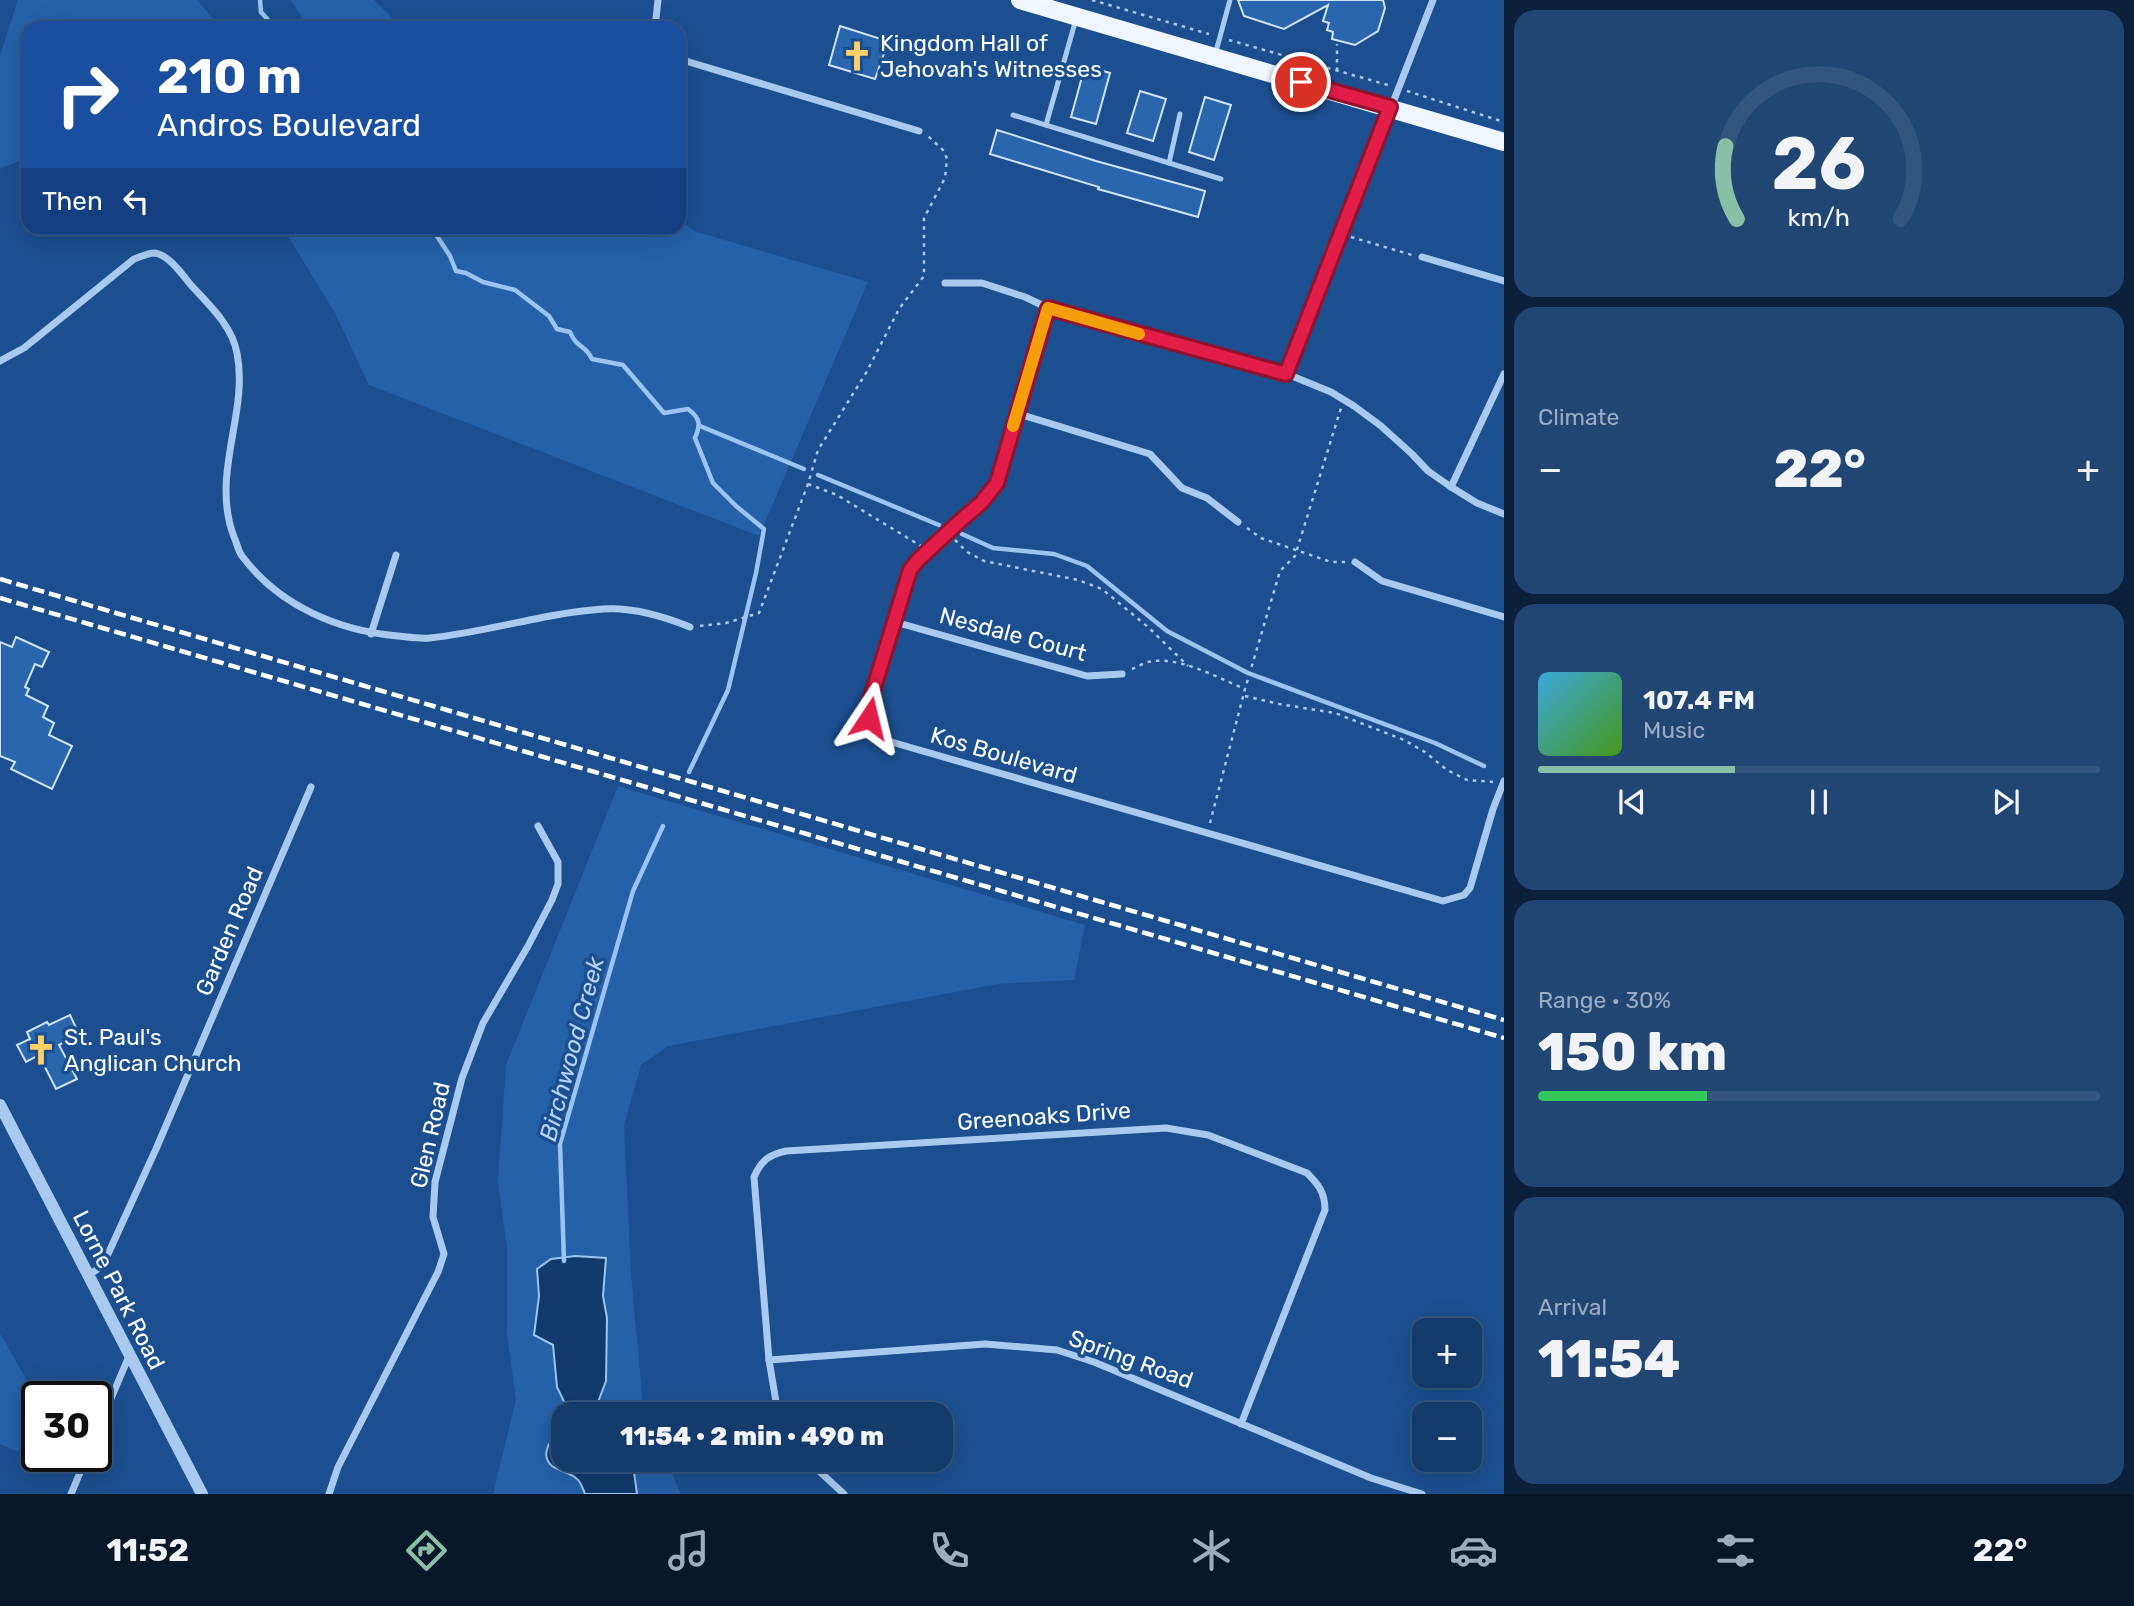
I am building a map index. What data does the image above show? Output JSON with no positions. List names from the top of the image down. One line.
{"streets":{"street":["Nesdale Court","Kos Boulevard","Garden Road","Greenoaks Drive","Glen Road","Lorne Park Road","Spring Road"]},"crossings":[["Nesdale Court","Kos Boulevard"],["Garden Road","Lorne Park Road"],["Greenoaks Drive","Spring Road"]],"water":["Birchwood Creek"],"places":{"church":["Kingdom Hall of Jehovah's Witnesses","St. Paul's Anglican Church"]},"page":{"turn":["210 m","Andros Boulevard"],"then":"Then","tile":["Climate",["Range · 30%","150 km"],["Arrival","11:54"]],"heat":["−","22°","+"],"song":["107.4 FM","Music"],"map_buttons":["+","−"],"limit":"30","trip":"11:54 · 2 min · 490 m","tabs":["11:52","22°"],"gauge":["26","km/h"]}}
